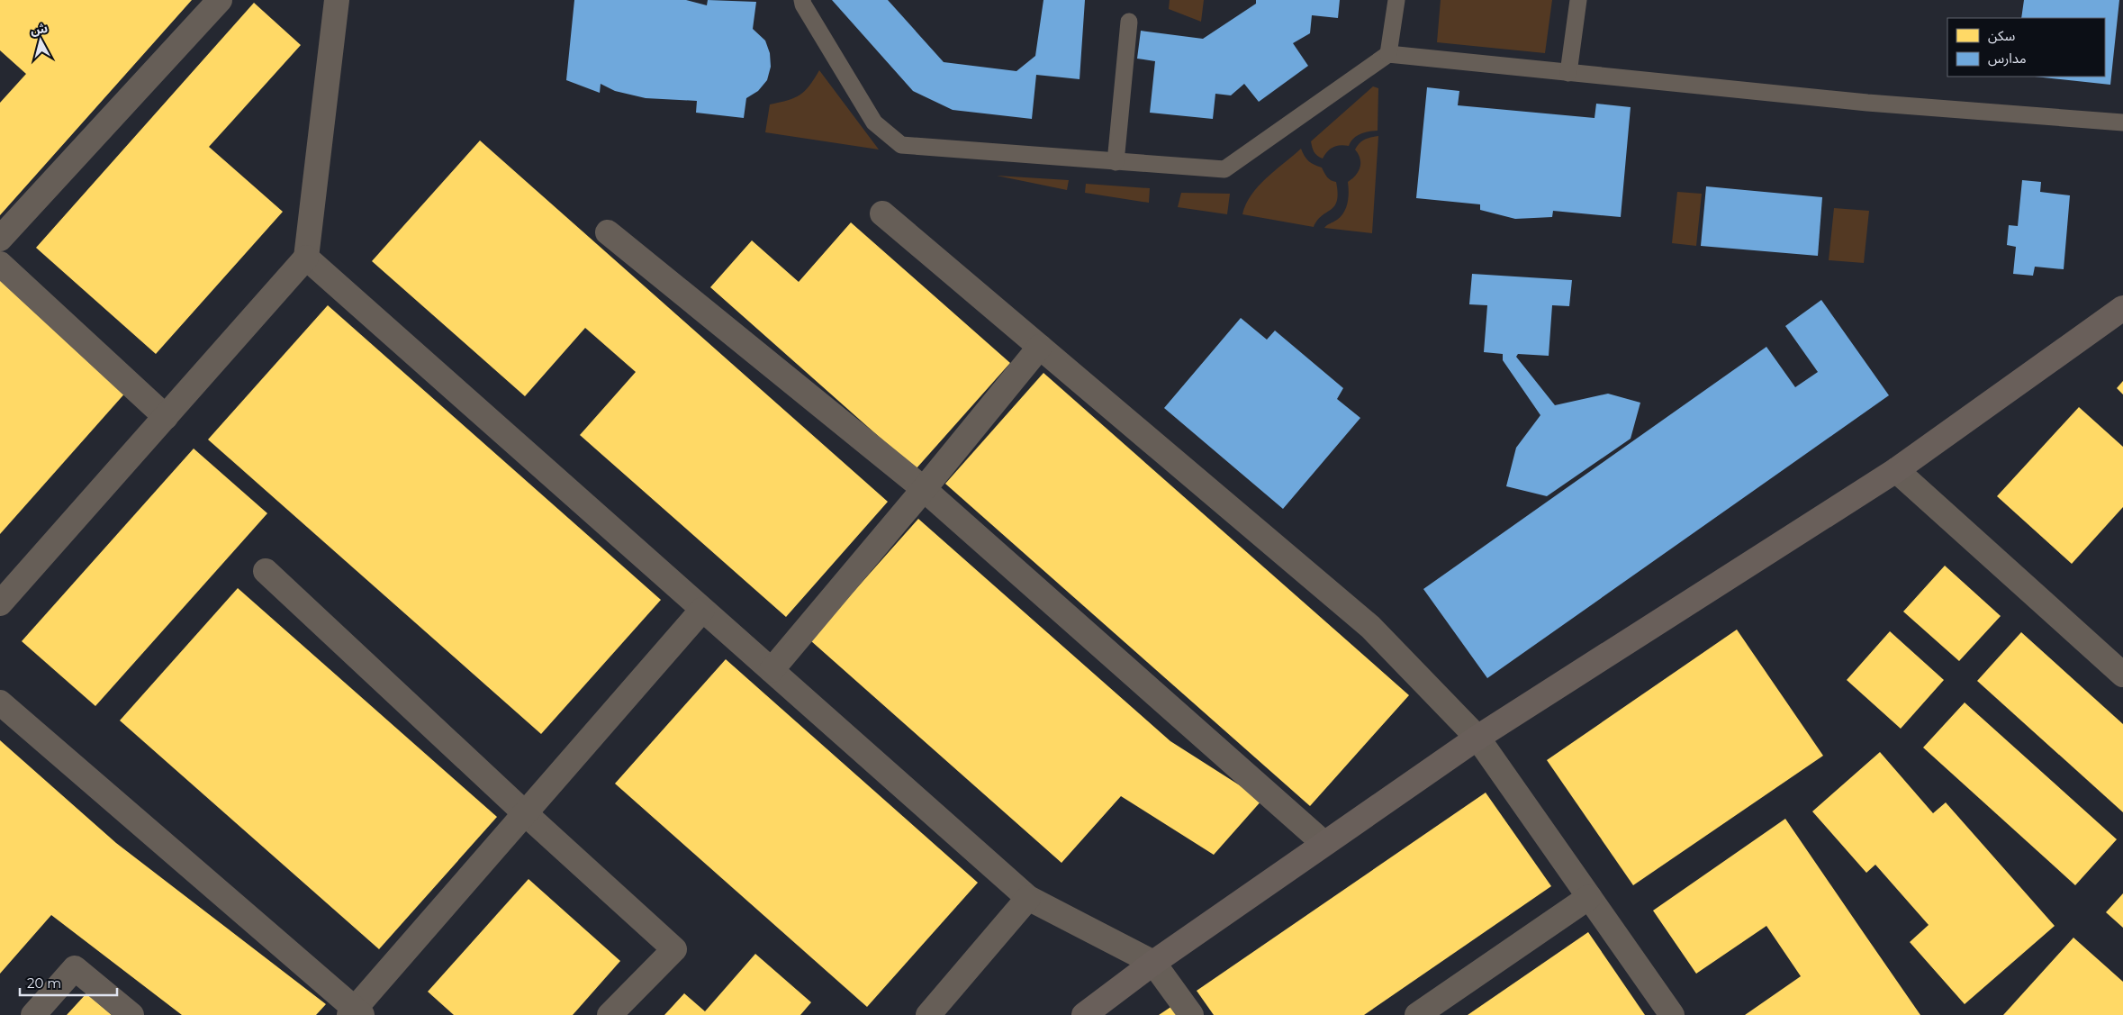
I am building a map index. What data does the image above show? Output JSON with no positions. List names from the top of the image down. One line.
{"legend":["سكن","مدارس"],"scale_bar":"20 m","north":"top"}
